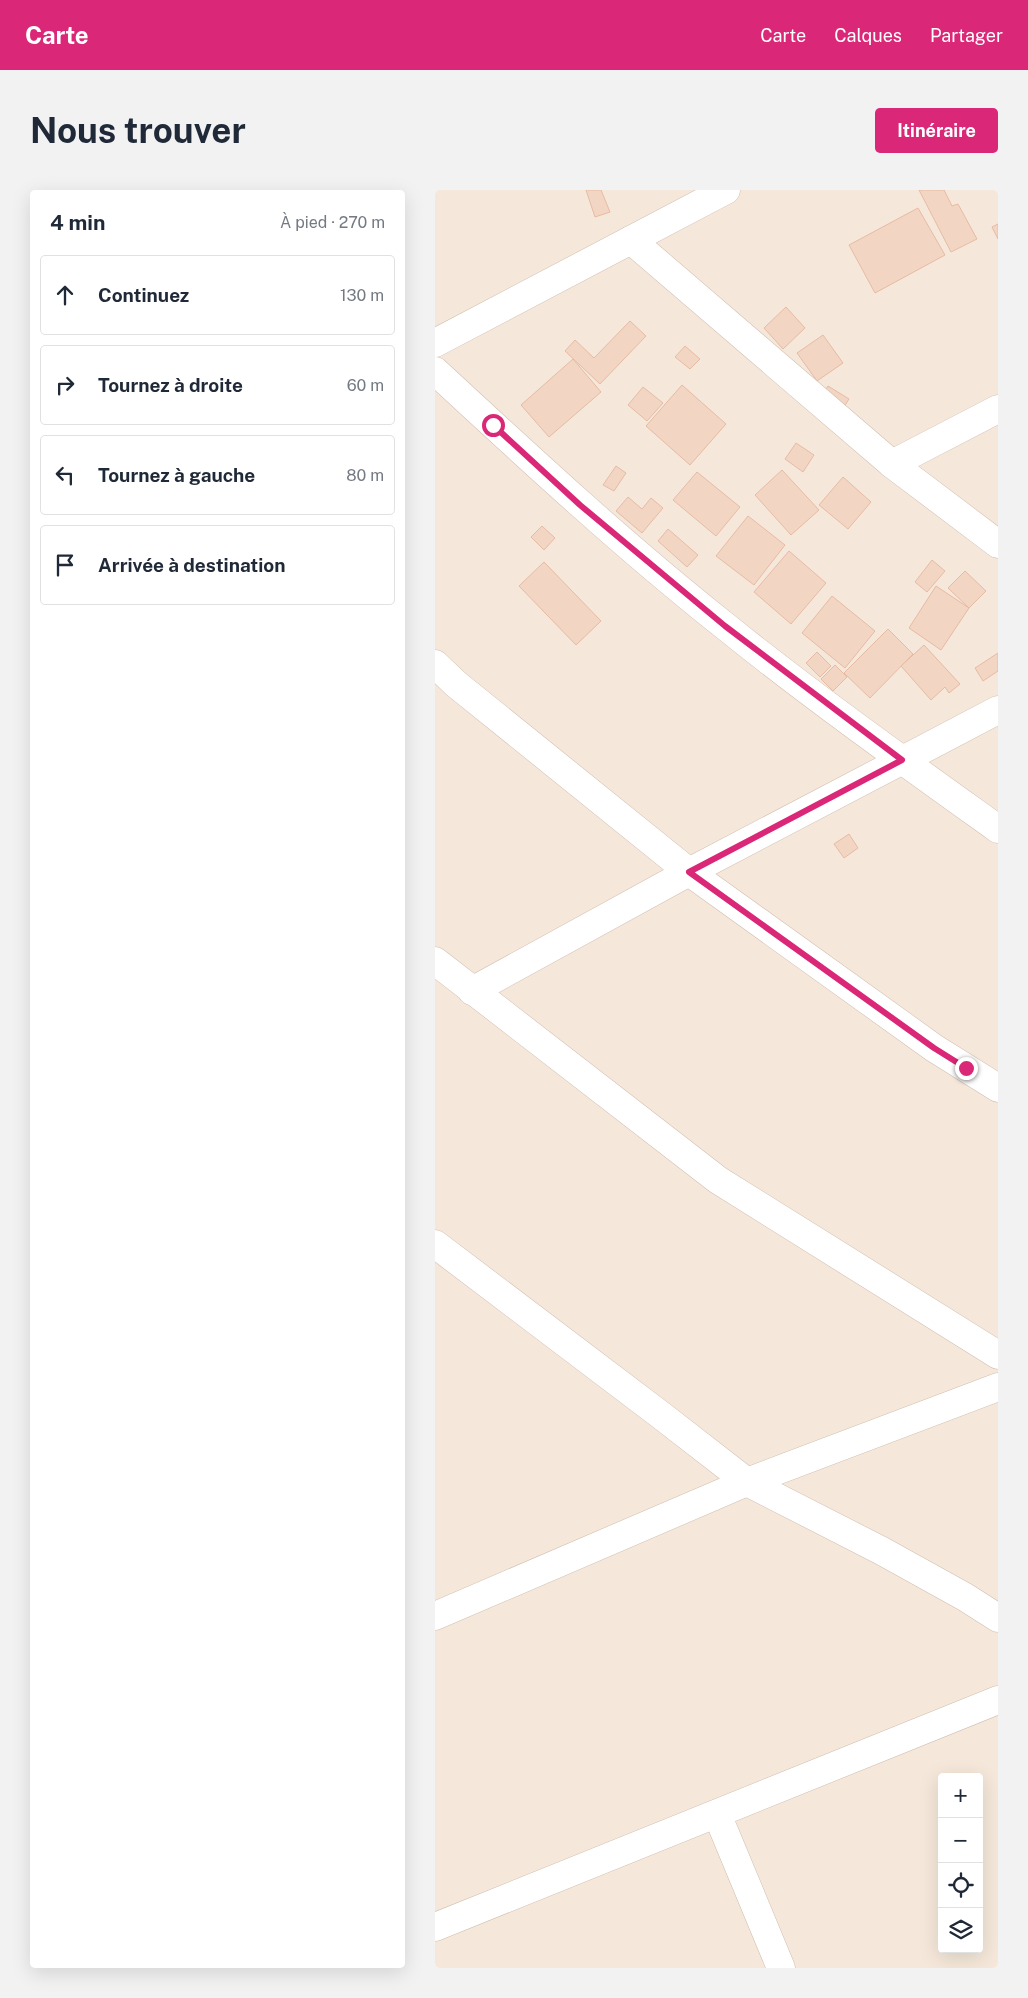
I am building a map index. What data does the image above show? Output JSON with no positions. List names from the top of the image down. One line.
{"page":{"header":"Carte","nav":["Carte","Calques","Partager"],"buttons":"Itinéraire","title":"Nous trouver","heading":["4 min","À pied · 270 m"],"list":[["Continuez","130 m"],["Tournez à droite","60 m"],["Tournez à gauche","80 m"],"Arrivée à destination"],"map_buttons":["+","−"]}}
